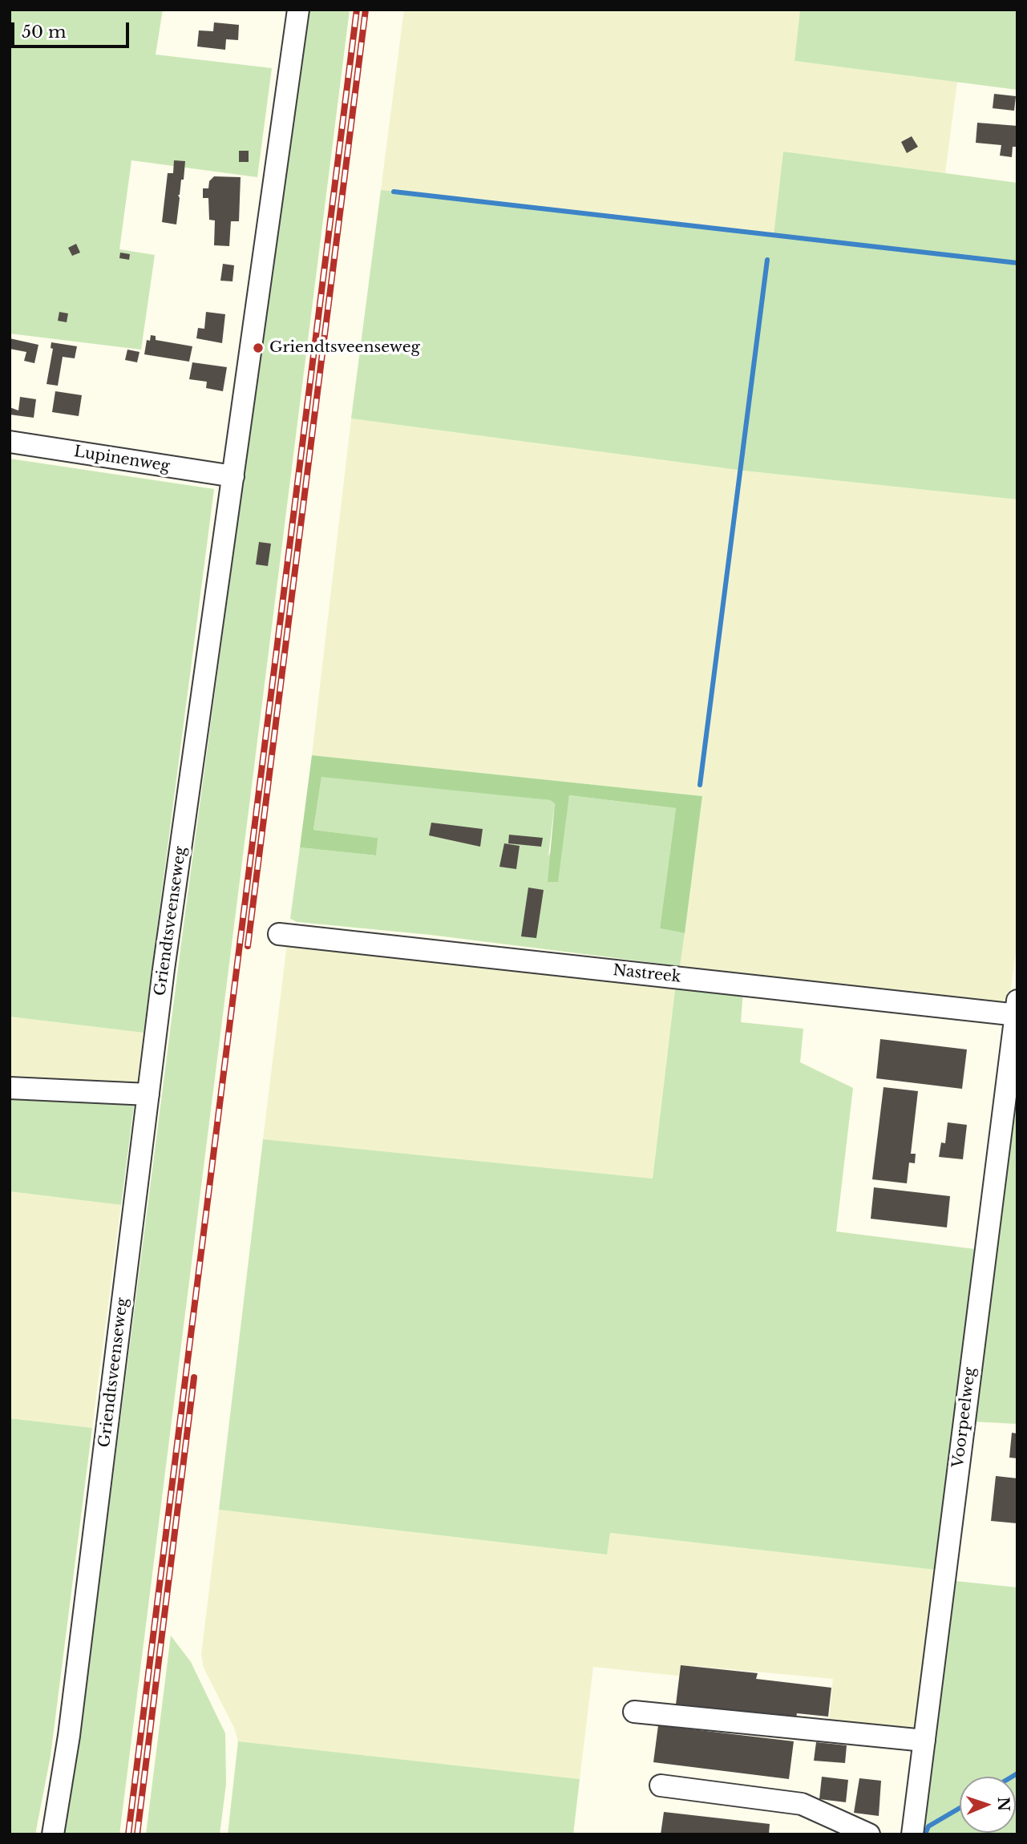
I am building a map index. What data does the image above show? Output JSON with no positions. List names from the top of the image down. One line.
{"streets":{"street":["Lupinenweg","Griendtsveenseweg","Nastreek","Voorpeelweg"]},"crossings":[["Lupinenweg","Griendtsveenseweg"],["Nastreek","Voorpeelweg"]],"places":["Griendtsveenseweg"],"scale_bar":"50 m","north":"right"}
